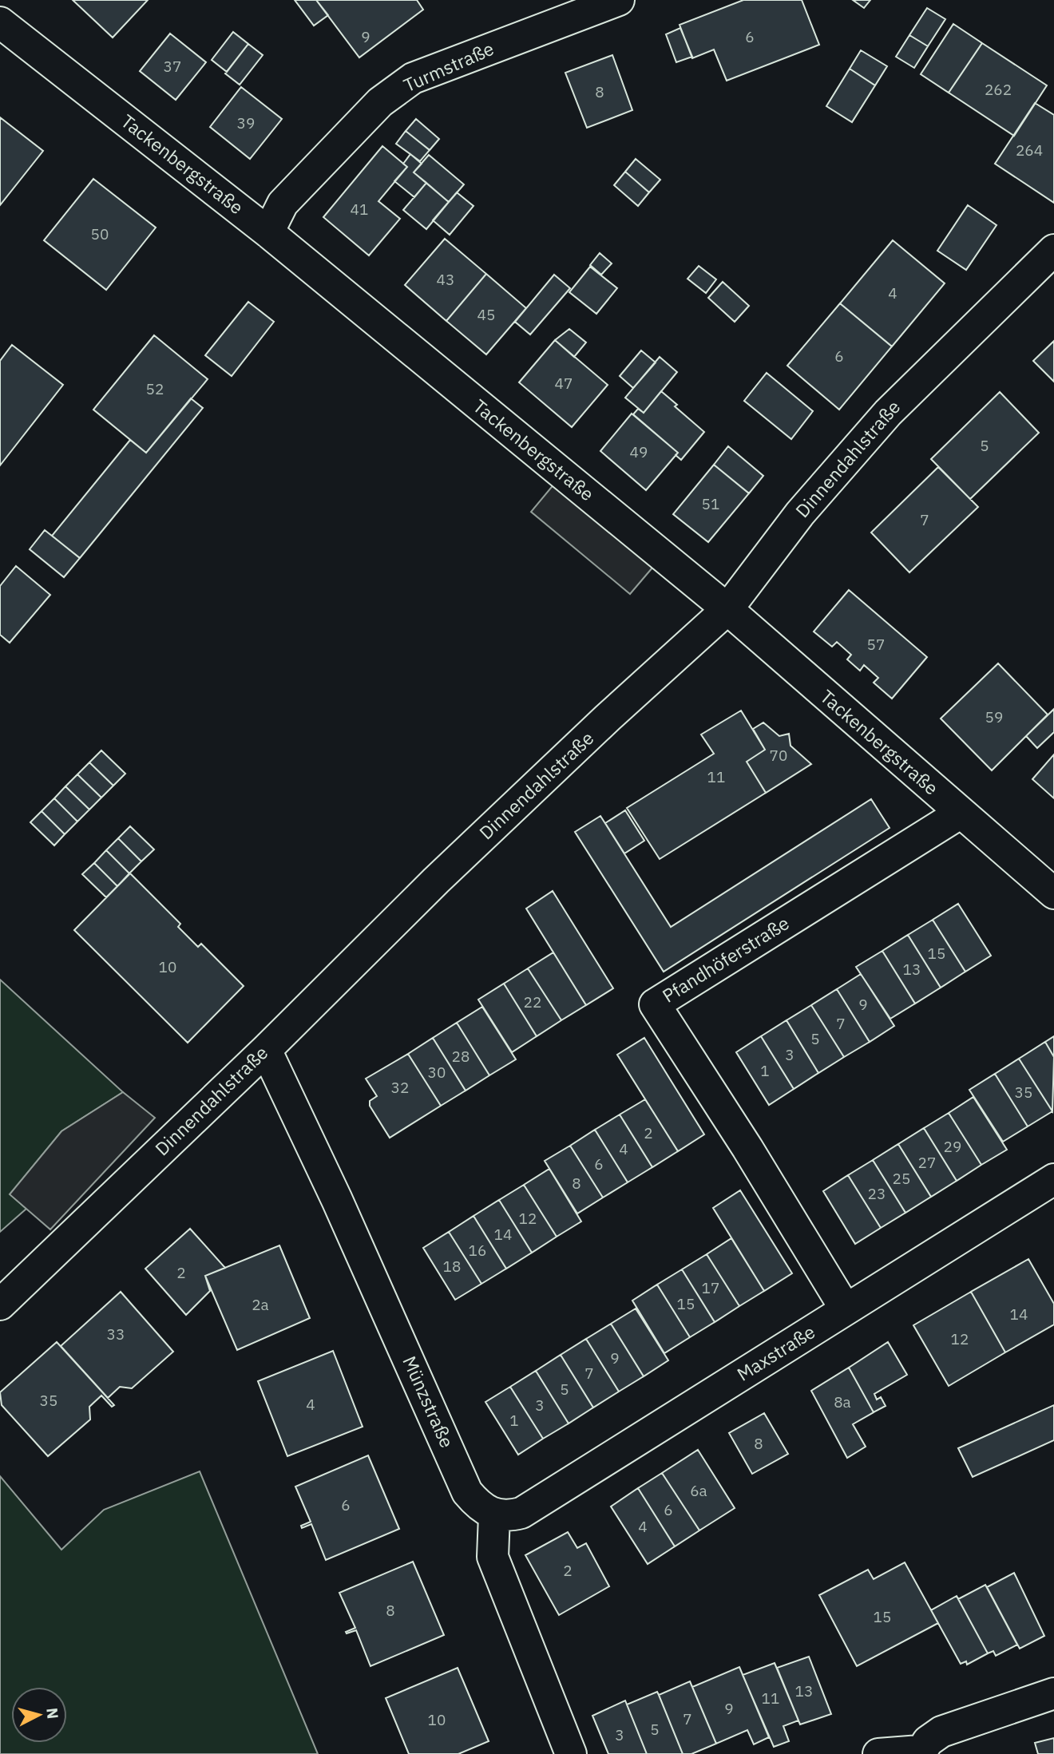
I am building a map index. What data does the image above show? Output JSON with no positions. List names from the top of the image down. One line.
{"streets":{"street":["Turmstraße","Tackenbergstraße","Dinnendahlstraße","Pfandhöferstraße","Maxstraße","Münzstraße"]},"crossings":[["Turmstraße","Tackenbergstraße"],["Tackenbergstraße","Dinnendahlstraße"],["Tackenbergstraße","Pfandhöferstraße"],["Dinnendahlstraße","Münzstraße"],["Pfandhöferstraße","Maxstraße"],["Maxstraße","Münzstraße"]],"house_numbers":["9","6","37","262","8","39","264","41","50","43","4","45","6","47","52","5","49","51","7","57","59","70","11","15","10","13","22","9","7","5","3","28","1","30","32","35","2","29","4","27","6","25","8","23","12","14","16","18","2","17","15","2a","14","33","12","9","7","5","35","8a","4","3","1","8","6a","6","6","4","2","8","15","13","11","9","7","10","5","3"],"north":"right"}
